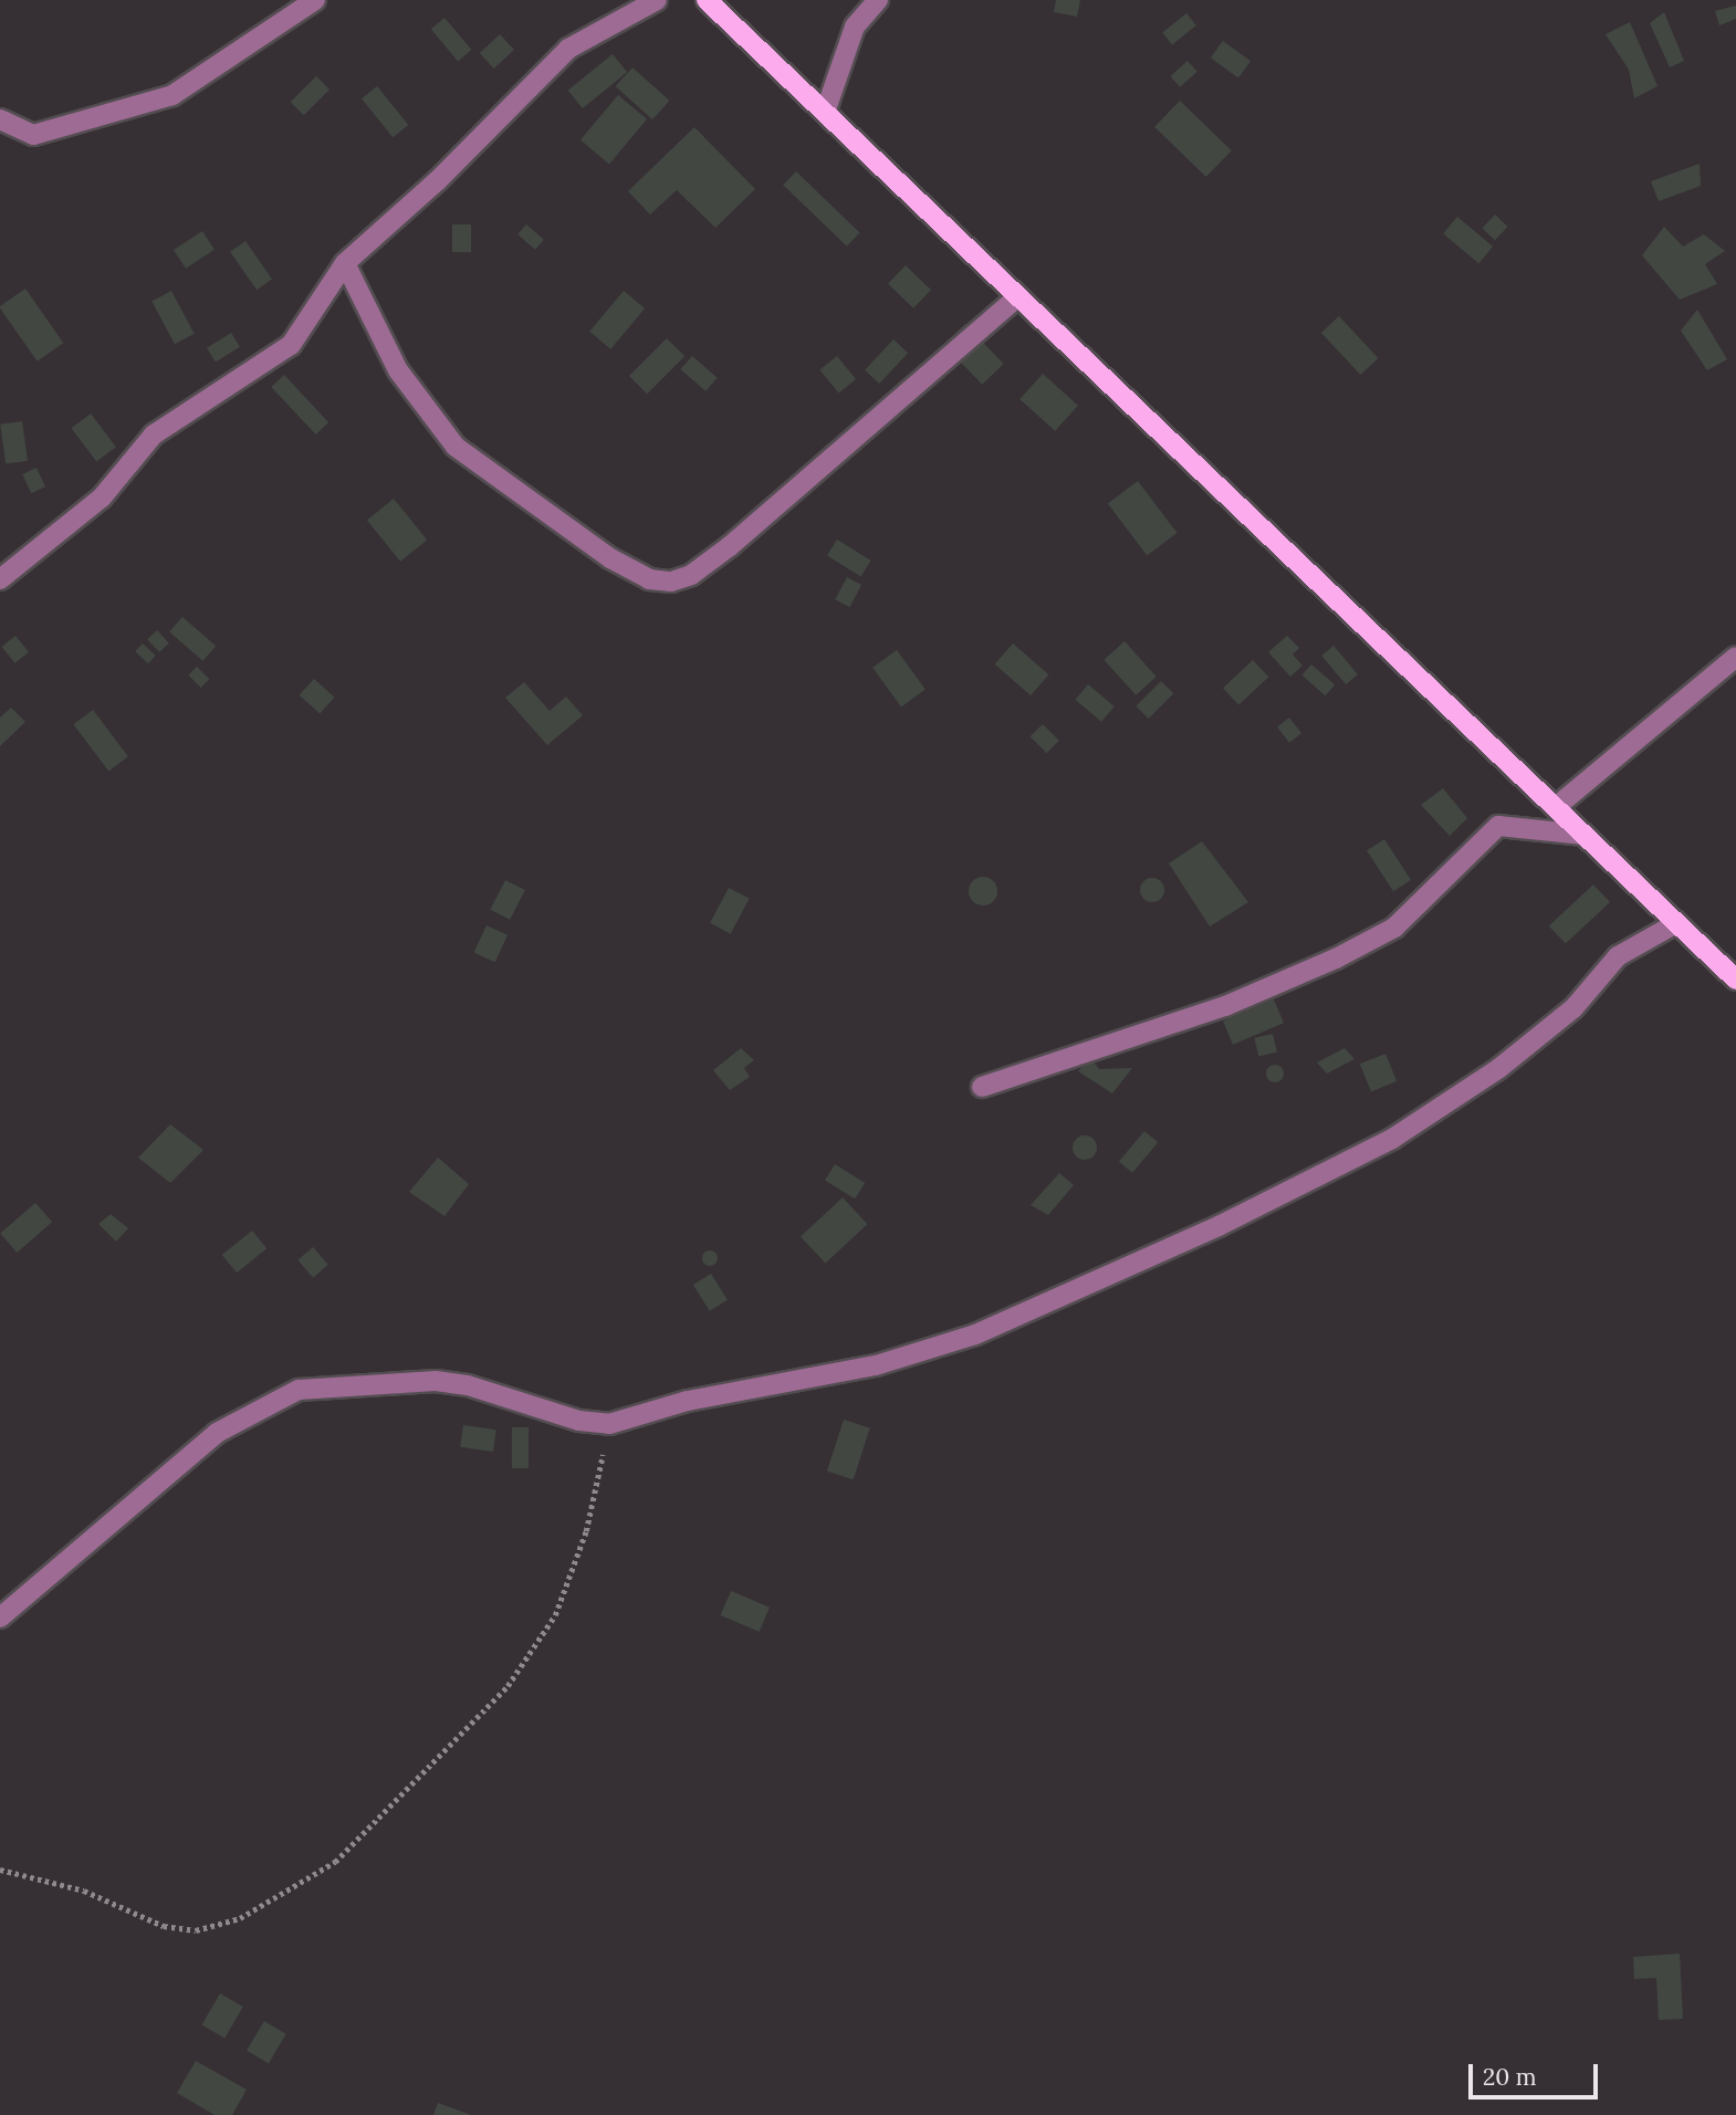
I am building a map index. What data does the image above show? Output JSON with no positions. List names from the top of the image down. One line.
{"scale_bar":"20 m"}
